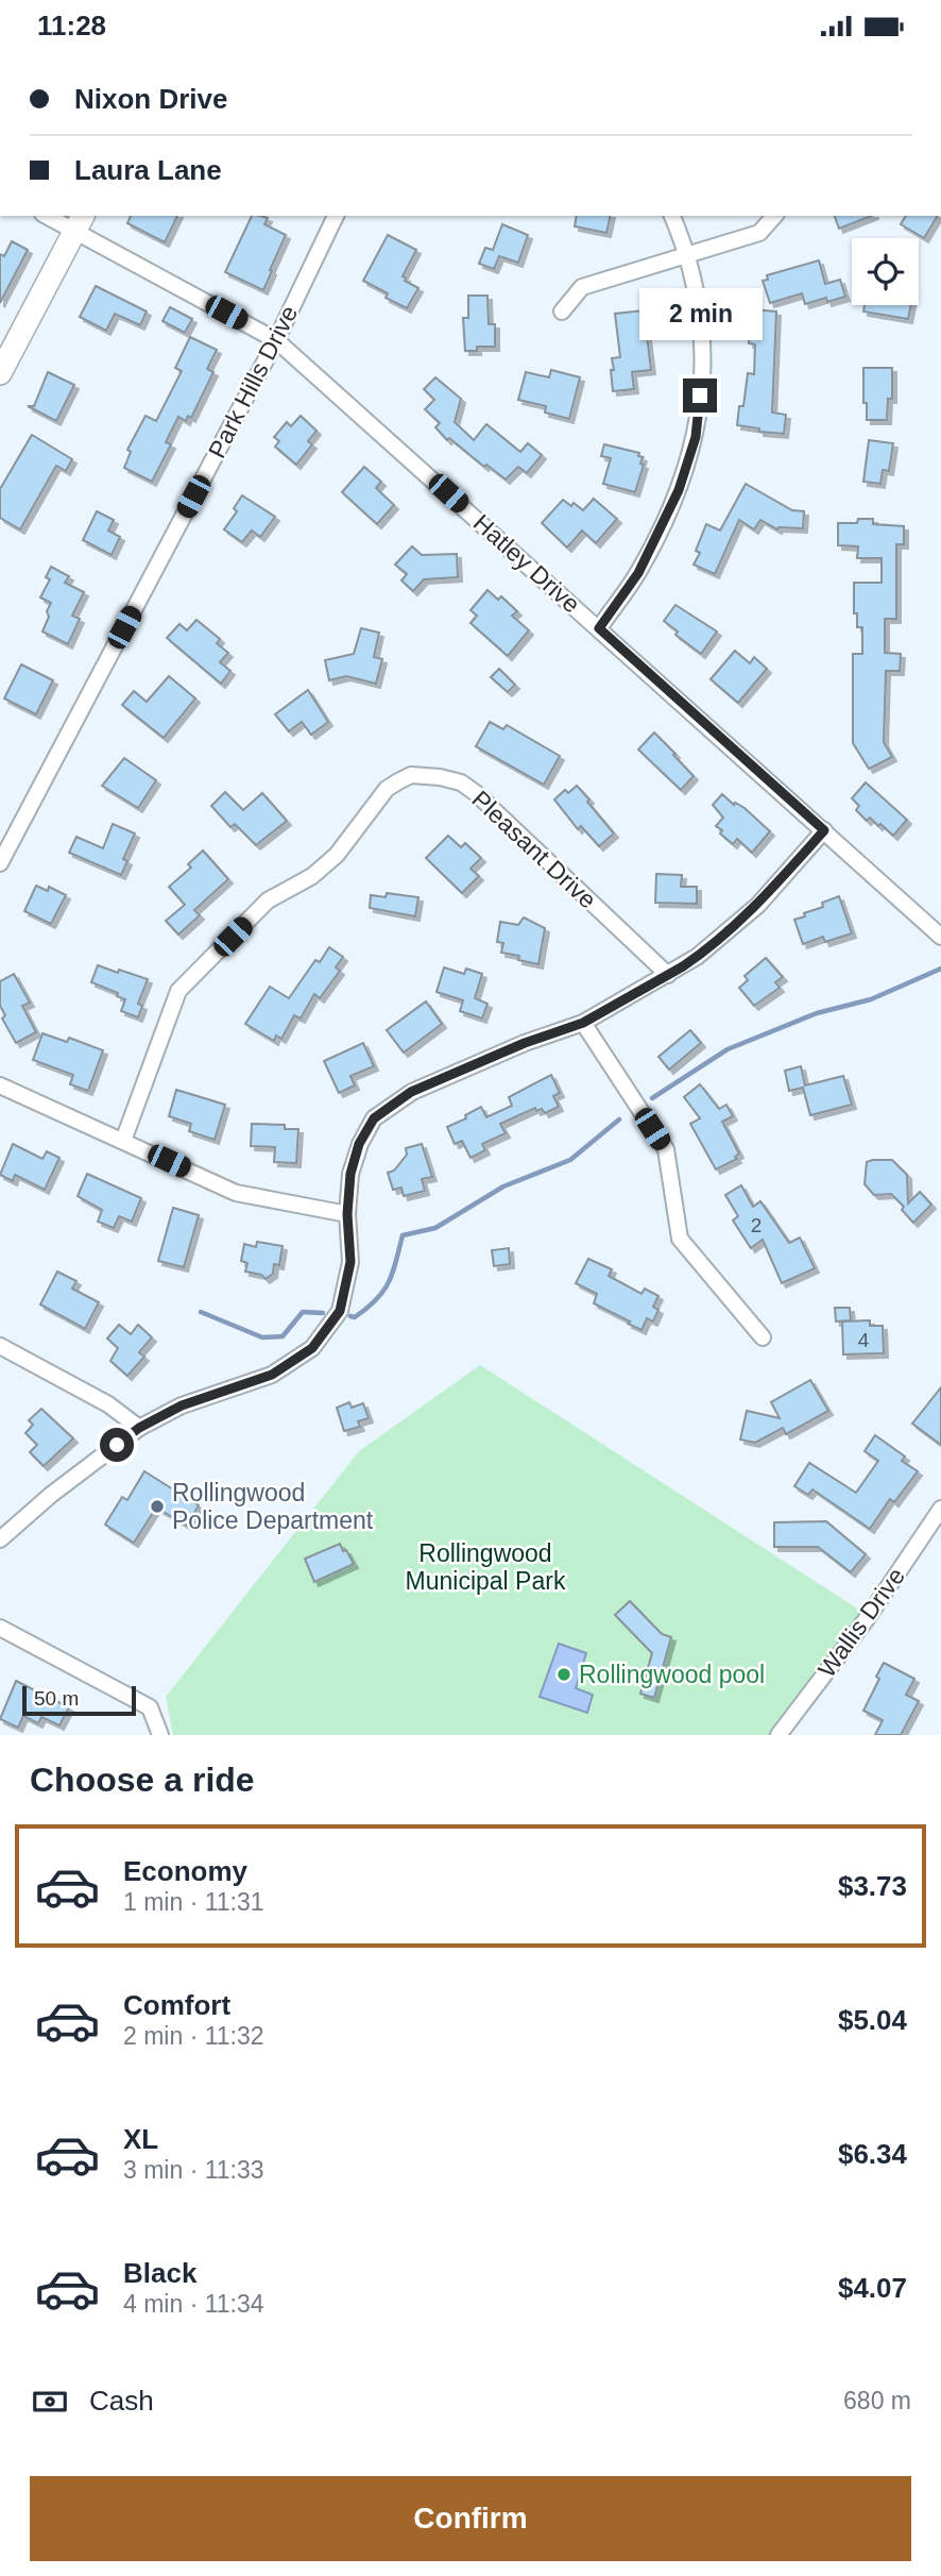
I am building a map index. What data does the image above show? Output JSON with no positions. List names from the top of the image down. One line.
{"streets":{"street":["Park Hills Drive","Hatley Drive","Pleasant Drive","Wallis Drive"]},"crossings":[["Park Hills Drive","Hatley Drive"]],"parks":["Rollingwood Municipal Park"],"places":["Rollingwood Police Department","Rollingwood pool"],"house_numbers":["2","4"],"scale_bar":"50 m","page":{"status":"11:28","banner":["Nixon Drive","Laura Lane"],"bubble":"2 min","scale":"50 m","heading":"Choose a ride","list":[{"name":"Economy","note":"1 min · 11:31","value":"$3.73"},{"name":"Comfort","note":"2 min · 11:32","value":"$5.04"},{"name":"XL","note":"3 min · 11:33","value":"$6.34"},{"name":"Black","note":"4 min · 11:34","value":"$4.07"}],"pay":["Cash","680 m"],"buttons":"Confirm"}}
